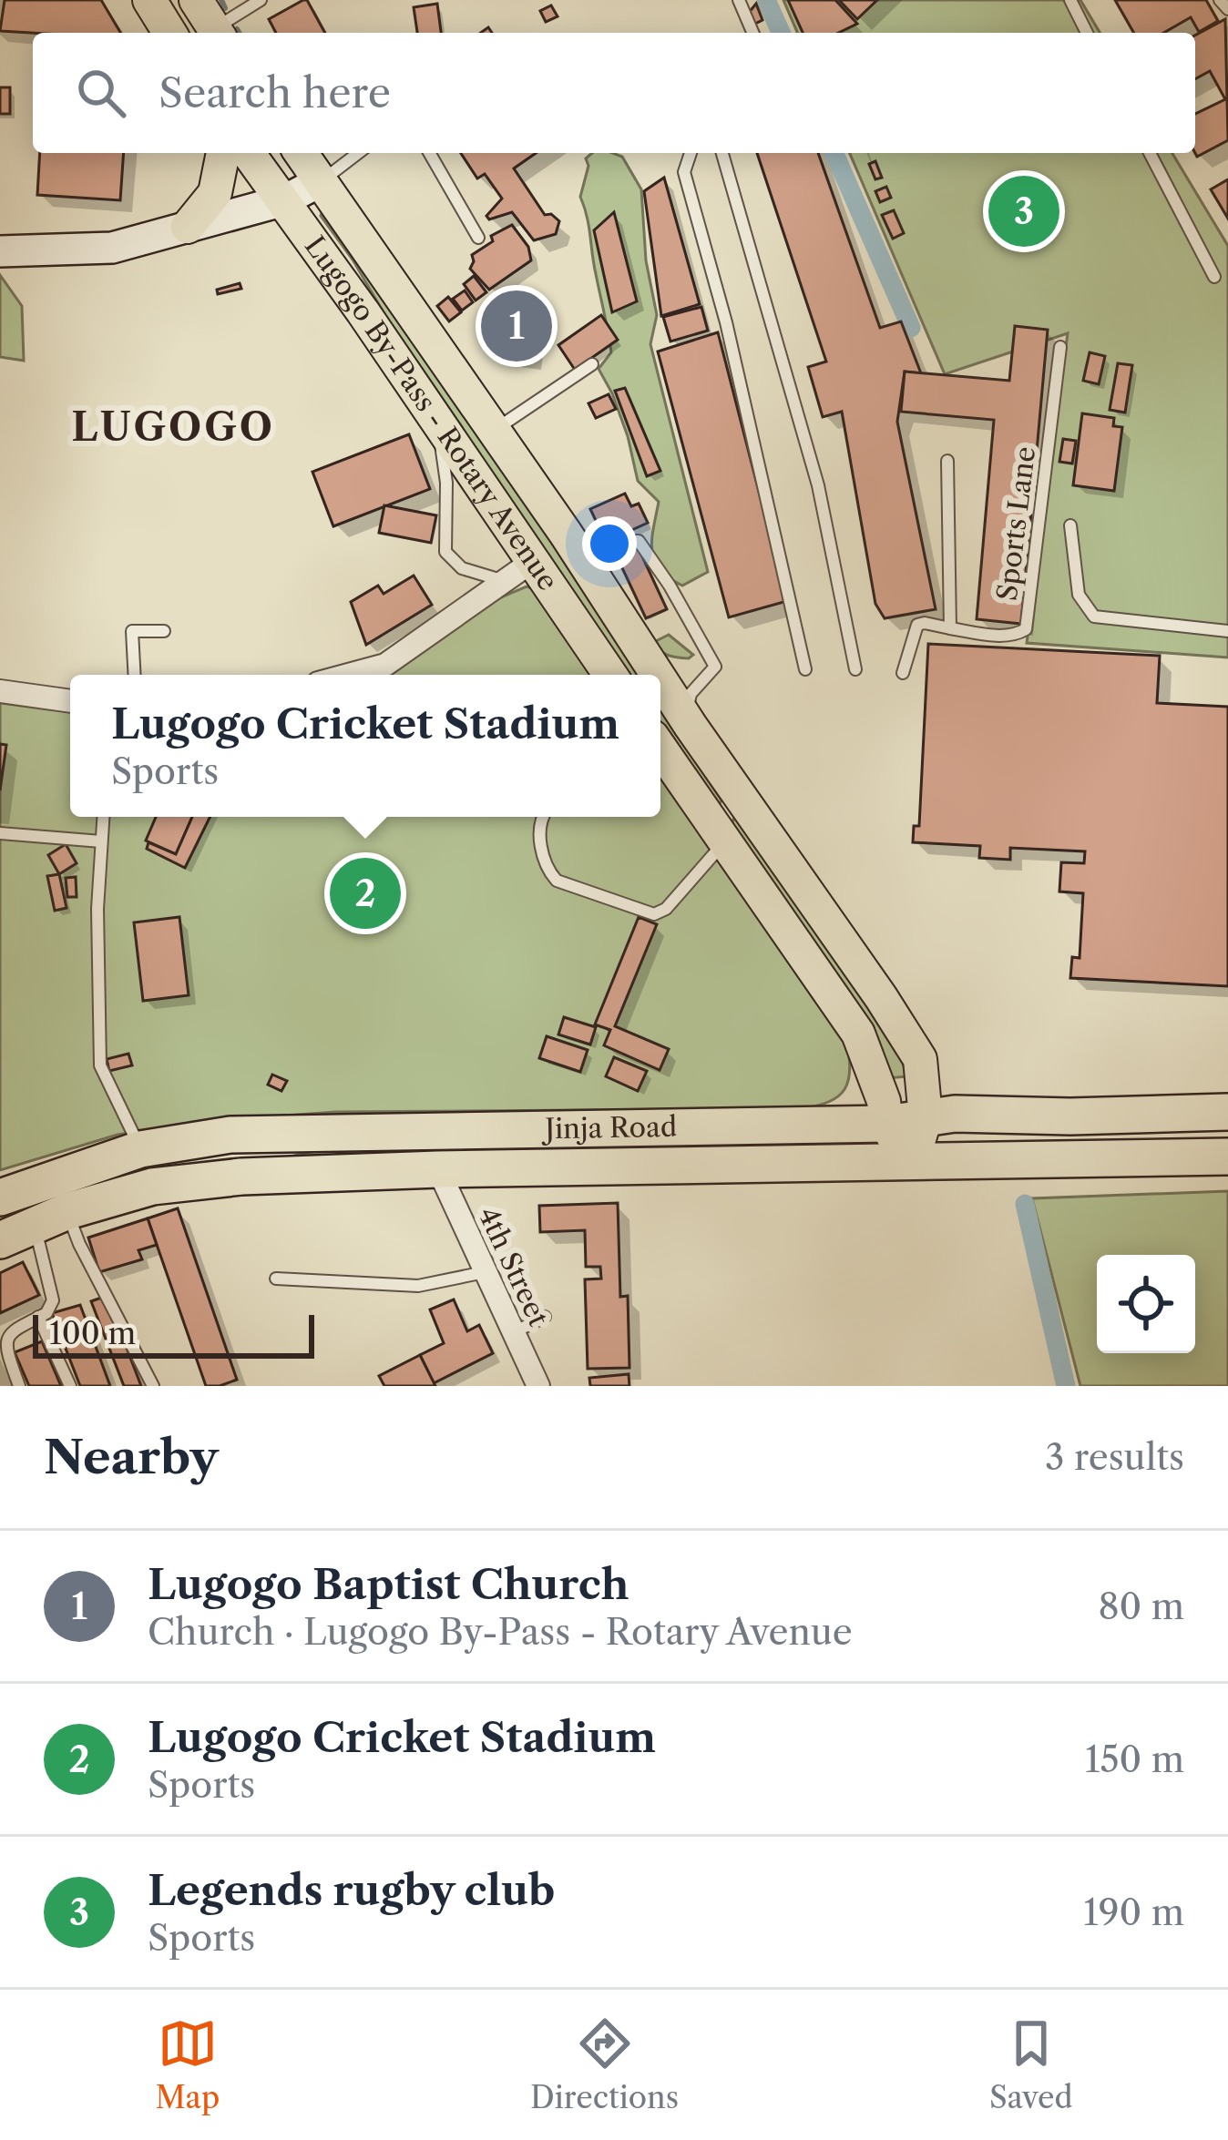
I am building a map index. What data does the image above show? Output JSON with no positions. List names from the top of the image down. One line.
{"streets":{"highway":["Jinja Road"],"main road":["Lugogo By-Pass - Rotary Avenue"],"street":["4th Street"],"lane":["Sports Lane"]},"crossings":[["Lugogo By-Pass - Rotary Avenue","Jinja Road"],["Jinja Road","4th Street"]],"districts":["LUGOGO"],"scale_bar":"100 m","page":{"search":"Search here","pins":["3","1","2"],"popup":["Lugogo Cricket Stadium","Sports"],"scale":"100 m","heading":["Nearby","3 results"],"list":[{"mark":"1","name":"Lugogo Baptist Church","note":"Church · Lugogo By-Pass - Rotary Avenue","value":"80 m"},{"mark":"2","name":"Lugogo Cricket Stadium","note":"Sports","value":"150 m"},{"mark":"3","name":"Legends rugby club","note":"Sports","value":"190 m"}],"nav":["Map","Directions","Saved"]}}
